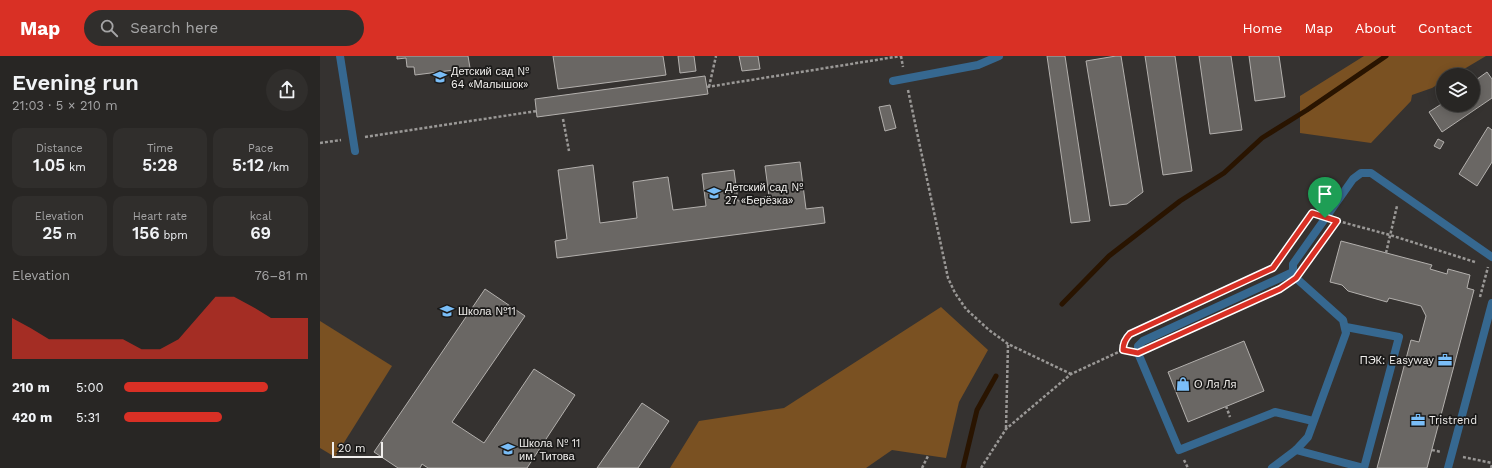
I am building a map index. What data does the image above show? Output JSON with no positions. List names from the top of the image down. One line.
{"places":{"school or university":["Детский сад № 64 «Малышок»","Детский сад № 27 «Берёзка»","Школа №11","Школа № 11 им. Титова"],"office":["ПЭК: Easyway","Tristrend"],"shop":["О Ля Ля"]},"scale_bar":"20 m","page":{"header":"Map","search":"Search here","nav":["Home","Map","About","Contact"],"heading":["Evening run","21:03 · 5 × 210 m"],"stats":[["Distance","1.05 km"],["Time","5:28"],["Pace","5:12 /km"],["Elevation","25 m"],["Heart rate","156 bpm"],["kcal","69"]],"chart":["Elevation","76–81 m"],"list":[{"name":"210 m","note":"5:00"},{"name":"420 m","note":"5:31"}],"scale":"20 m"}}
